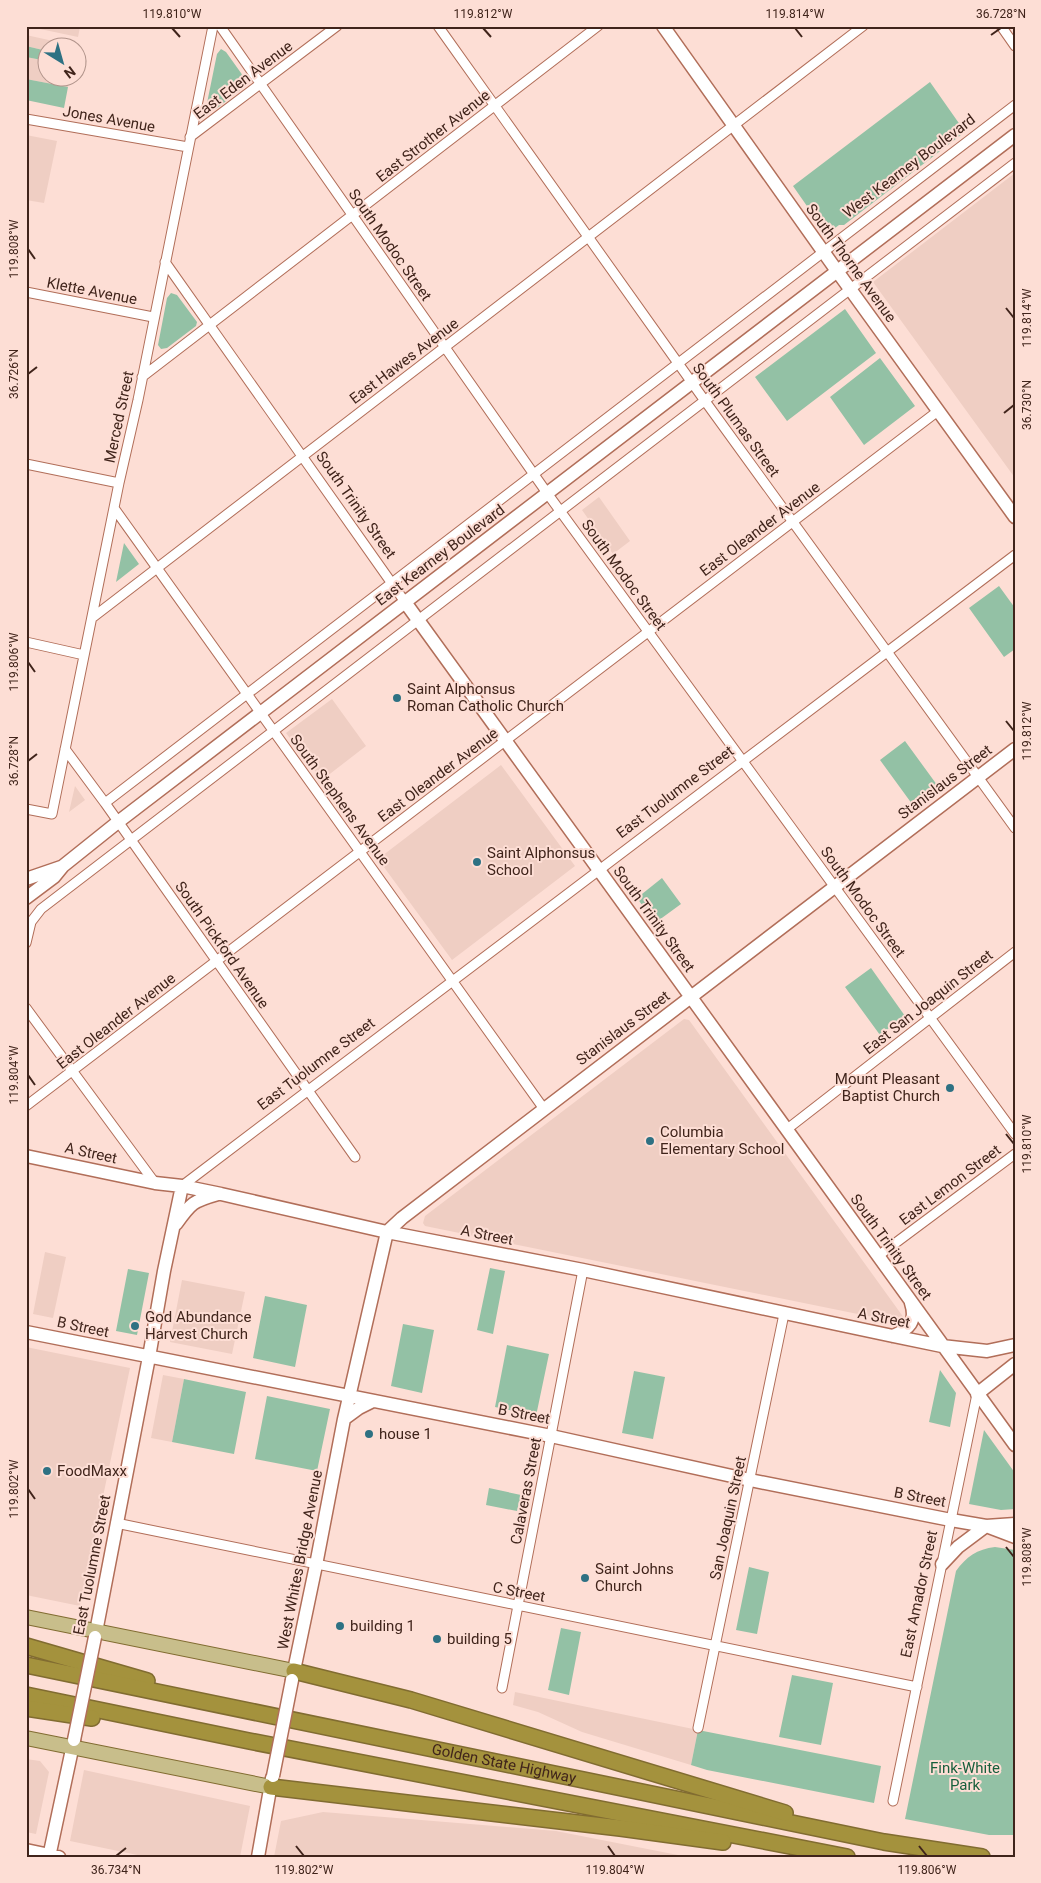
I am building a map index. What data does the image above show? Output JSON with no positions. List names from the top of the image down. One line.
{"streets":{"highway":["Golden State Highway"],"main road":["South Thorne Avenue","South Trinity Street","East Kearney Boulevard","Stanislaus Street","East Tuolumne Street","A Street","B Street","West Whites Bridge Avenue"],"street":["East Eden Avenue","Jones Avenue","East Strother Avenue","West Kearney Boulevard","South Modoc Street","Klette Avenue","East Hawes Avenue","Merced Street","South Plumas Street","East Oleander Avenue","South Stephens Avenue","South Pickford Avenue","East San Joaquin Street","East Lemon Street","Calaveras Street","San Joaquin Street","C Street","East Amador Street"]},"crossings":[["East Eden Avenue","Jones Avenue"],["East Eden Avenue","South Modoc Street"],["East Eden Avenue","Merced Street"],["Jones Avenue","Merced Street"],["East Strother Avenue","South Modoc Street"],["East Strother Avenue","Merced Street"],["East Strother Avenue","South Plumas Street"],["East Strother Avenue","South Trinity Street"],["West Kearney Boulevard","South Thorne Avenue"],["West Kearney Boulevard","East Kearney Boulevard"],["South Modoc Street","East Hawes Avenue"],["South Modoc Street","East Oleander Avenue"],["South Modoc Street","East Kearney Boulevard"],["South Modoc Street","Stanislaus Street"],["South Modoc Street","East Tuolumne Street"],["South Modoc Street","East San Joaquin Street"],["South Thorne Avenue","East Hawes Avenue"],["South Thorne Avenue","East Oleander Avenue"],["South Thorne Avenue","East Kearney Boulevard"],["Klette Avenue","Merced Street"],["East Hawes Avenue","Merced Street"],["East Hawes Avenue","South Plumas Street"],["East Hawes Avenue","South Trinity Street"],["East Hawes Avenue","South Stephens Avenue"],["Merced Street","South Trinity Street"],["Merced Street","South Stephens Avenue"],["Merced Street","South Pickford Avenue"],["South Plumas Street","East Oleander Avenue"],["South Plumas Street","East Kearney Boulevard"],["South Plumas Street","Stanislaus Street"],["South Plumas Street","East Tuolumne Street"],["South Trinity Street","East Oleander Avenue"],["South Trinity Street","East Kearney Boulevard"],["South Trinity Street","Stanislaus Street"],["South Trinity Street","East Tuolumne Street"],["South Trinity Street","East San Joaquin Street"],["South Trinity Street","A Street"],["South Trinity Street","East Lemon Street"],["South Trinity Street","East Amador Street"],["East Oleander Avenue","South Stephens Avenue"],["East Oleander Avenue","South Pickford Avenue"],["East Kearney Boulevard","South Stephens Avenue"],["East Kearney Boulevard","South Pickford Avenue"],["Stanislaus Street","South Stephens Avenue"],["Stanislaus Street","A Street"],["East Tuolumne Street","South Stephens Avenue"],["East Tuolumne Street","South Pickford Avenue"],["East Tuolumne Street","A Street"],["East Tuolumne Street","B Street"],["East Tuolumne Street","C Street"],["A Street","Calaveras Street"],["A Street","San Joaquin Street"],["B Street","Calaveras Street"],["B Street","San Joaquin Street"],["B Street","West Whites Bridge Avenue"],["B Street","East Amador Street"],["Calaveras Street","C Street"],["San Joaquin Street","C Street"],["West Whites Bridge Avenue","C Street"],["C Street","East Amador Street"]],"parks":["Fink-White Park"],"places":["Saint Alphonsus Roman Catholic Church","Saint Alphonsus School","Mount Pleasant Baptist Church","Columbia Elementary School","God Abundance Harvest Church","house 1","FoodMaxx","Saint Johns Church","building 1","building 5"],"north":"bottom right","coordinates":["119.810°W","119.812°W","119.814°W","36.728°N","119.808°W","36.726°N","36.730°N","119.806°W","119.804°W","119.802°W","36.734°N"]}
